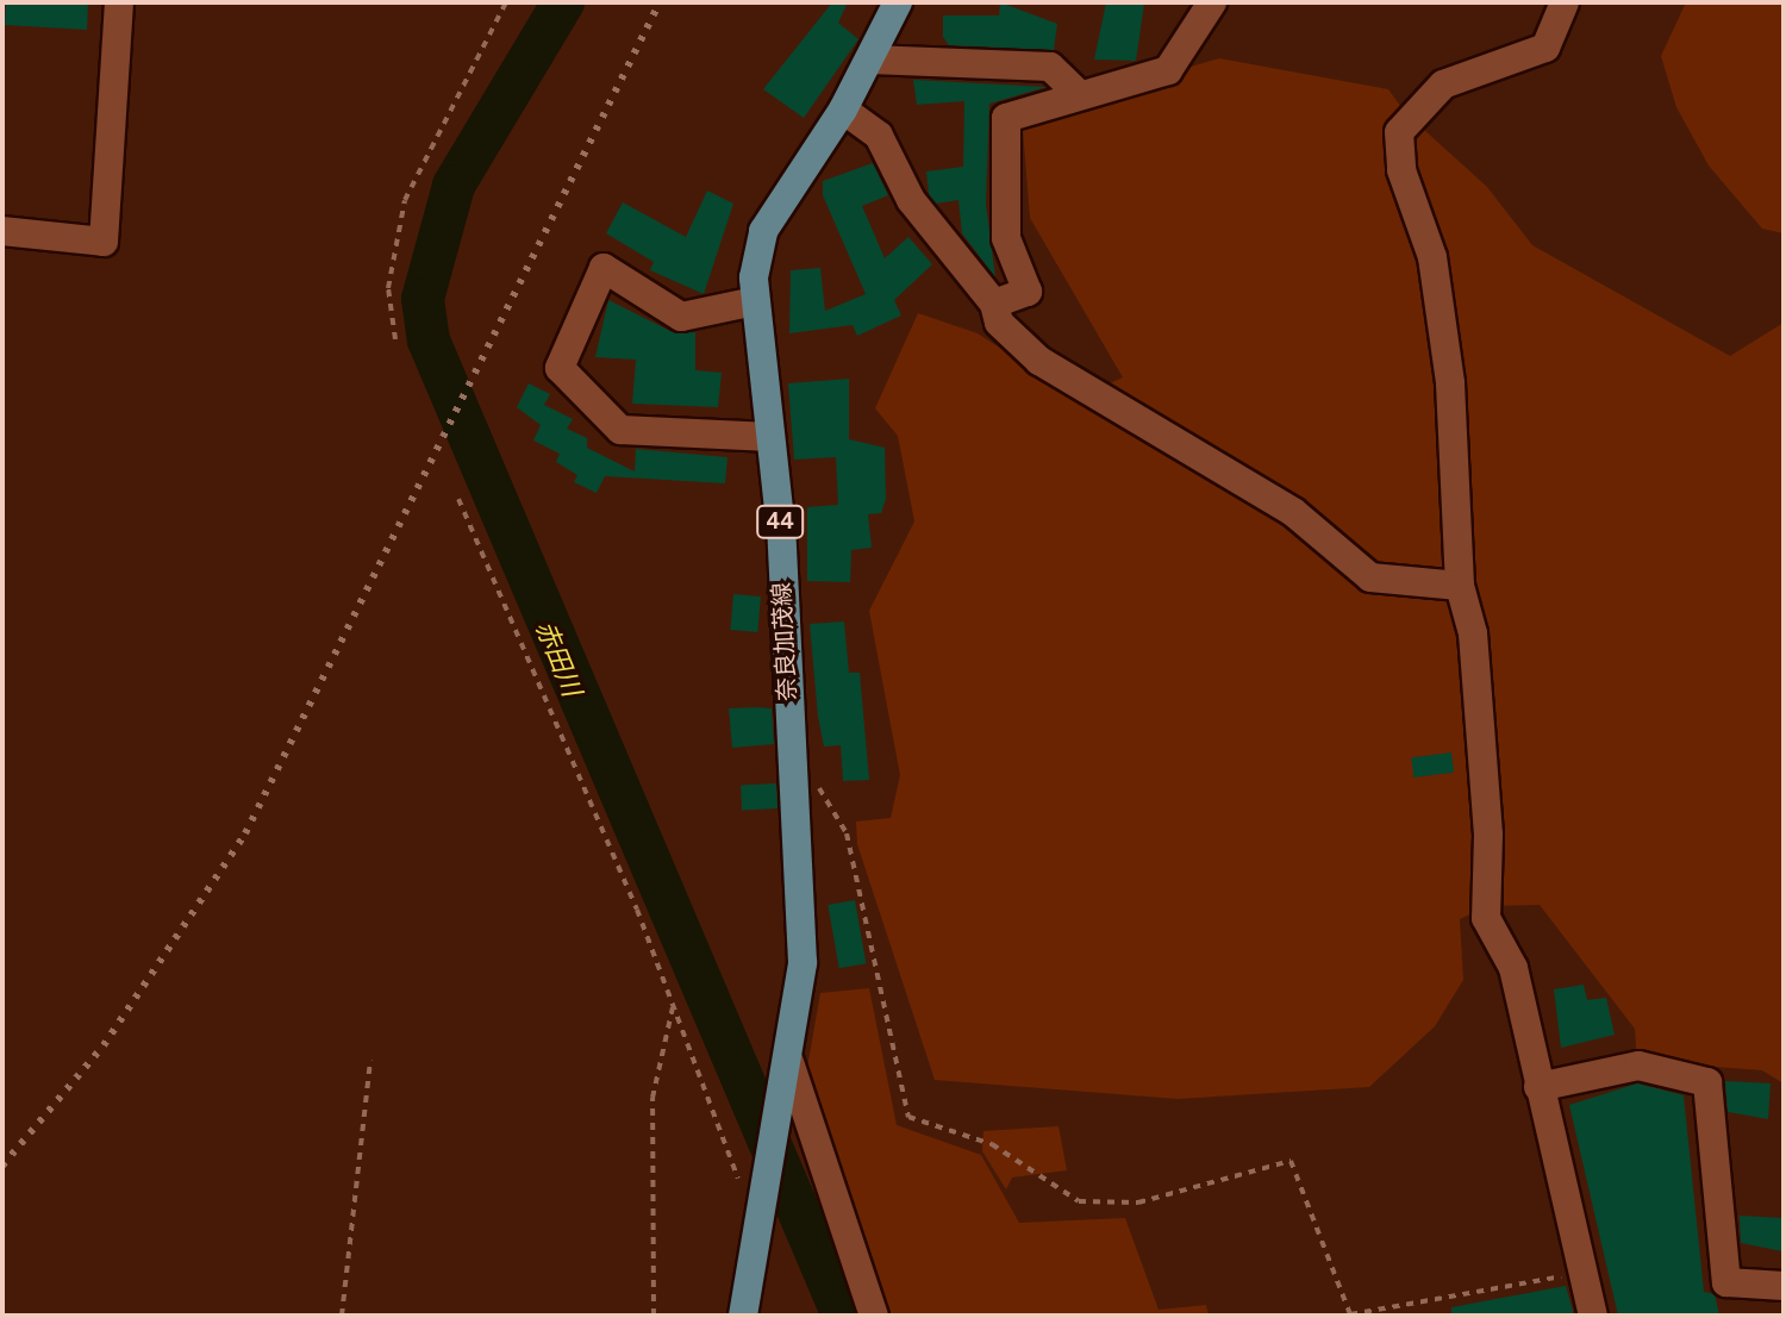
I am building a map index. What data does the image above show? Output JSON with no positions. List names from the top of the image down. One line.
{"streets":{"main road":["44","奈良加茂線"]},"water":["赤田川"]}
